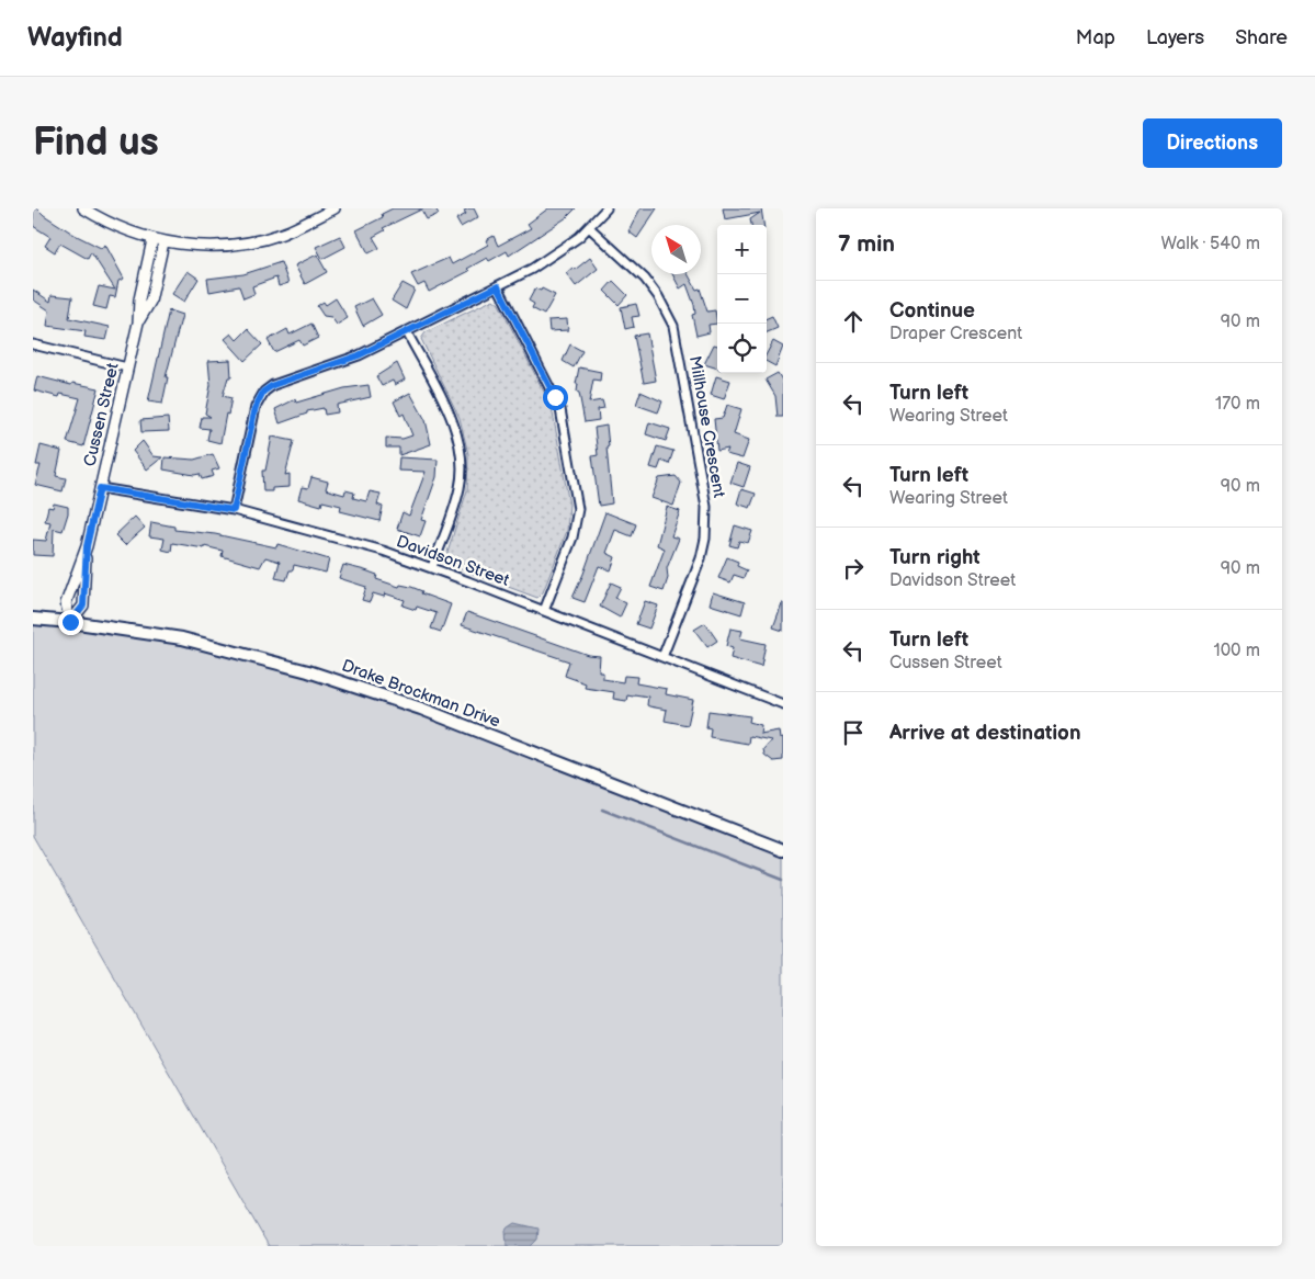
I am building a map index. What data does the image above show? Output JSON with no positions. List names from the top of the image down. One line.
{"streets":{"main road":["Drake Brockman Drive"],"street":["Cussen Street","Millhouse Crescent","Davidson Street"]},"crossings":[["Cussen Street","Davidson Street"],["Cussen Street","Drake Brockman Drive"],["Millhouse Crescent","Davidson Street"]],"north":"top left","page":{"header":"Wayfind","nav":["Map","Layers","Share"],"buttons":"Directions","title":"Find us","heading":["7 min","Walk · 540 m"],"map_buttons":["+","−"],"list":[["Continue","Draper Crescent","90 m"],["Turn left","Wearing Street","170 m"],["Turn left","Wearing Street","90 m"],["Turn right","Davidson Street","90 m"],["Turn left","Cussen Street","100 m"],"Arrive at destination"]}}
